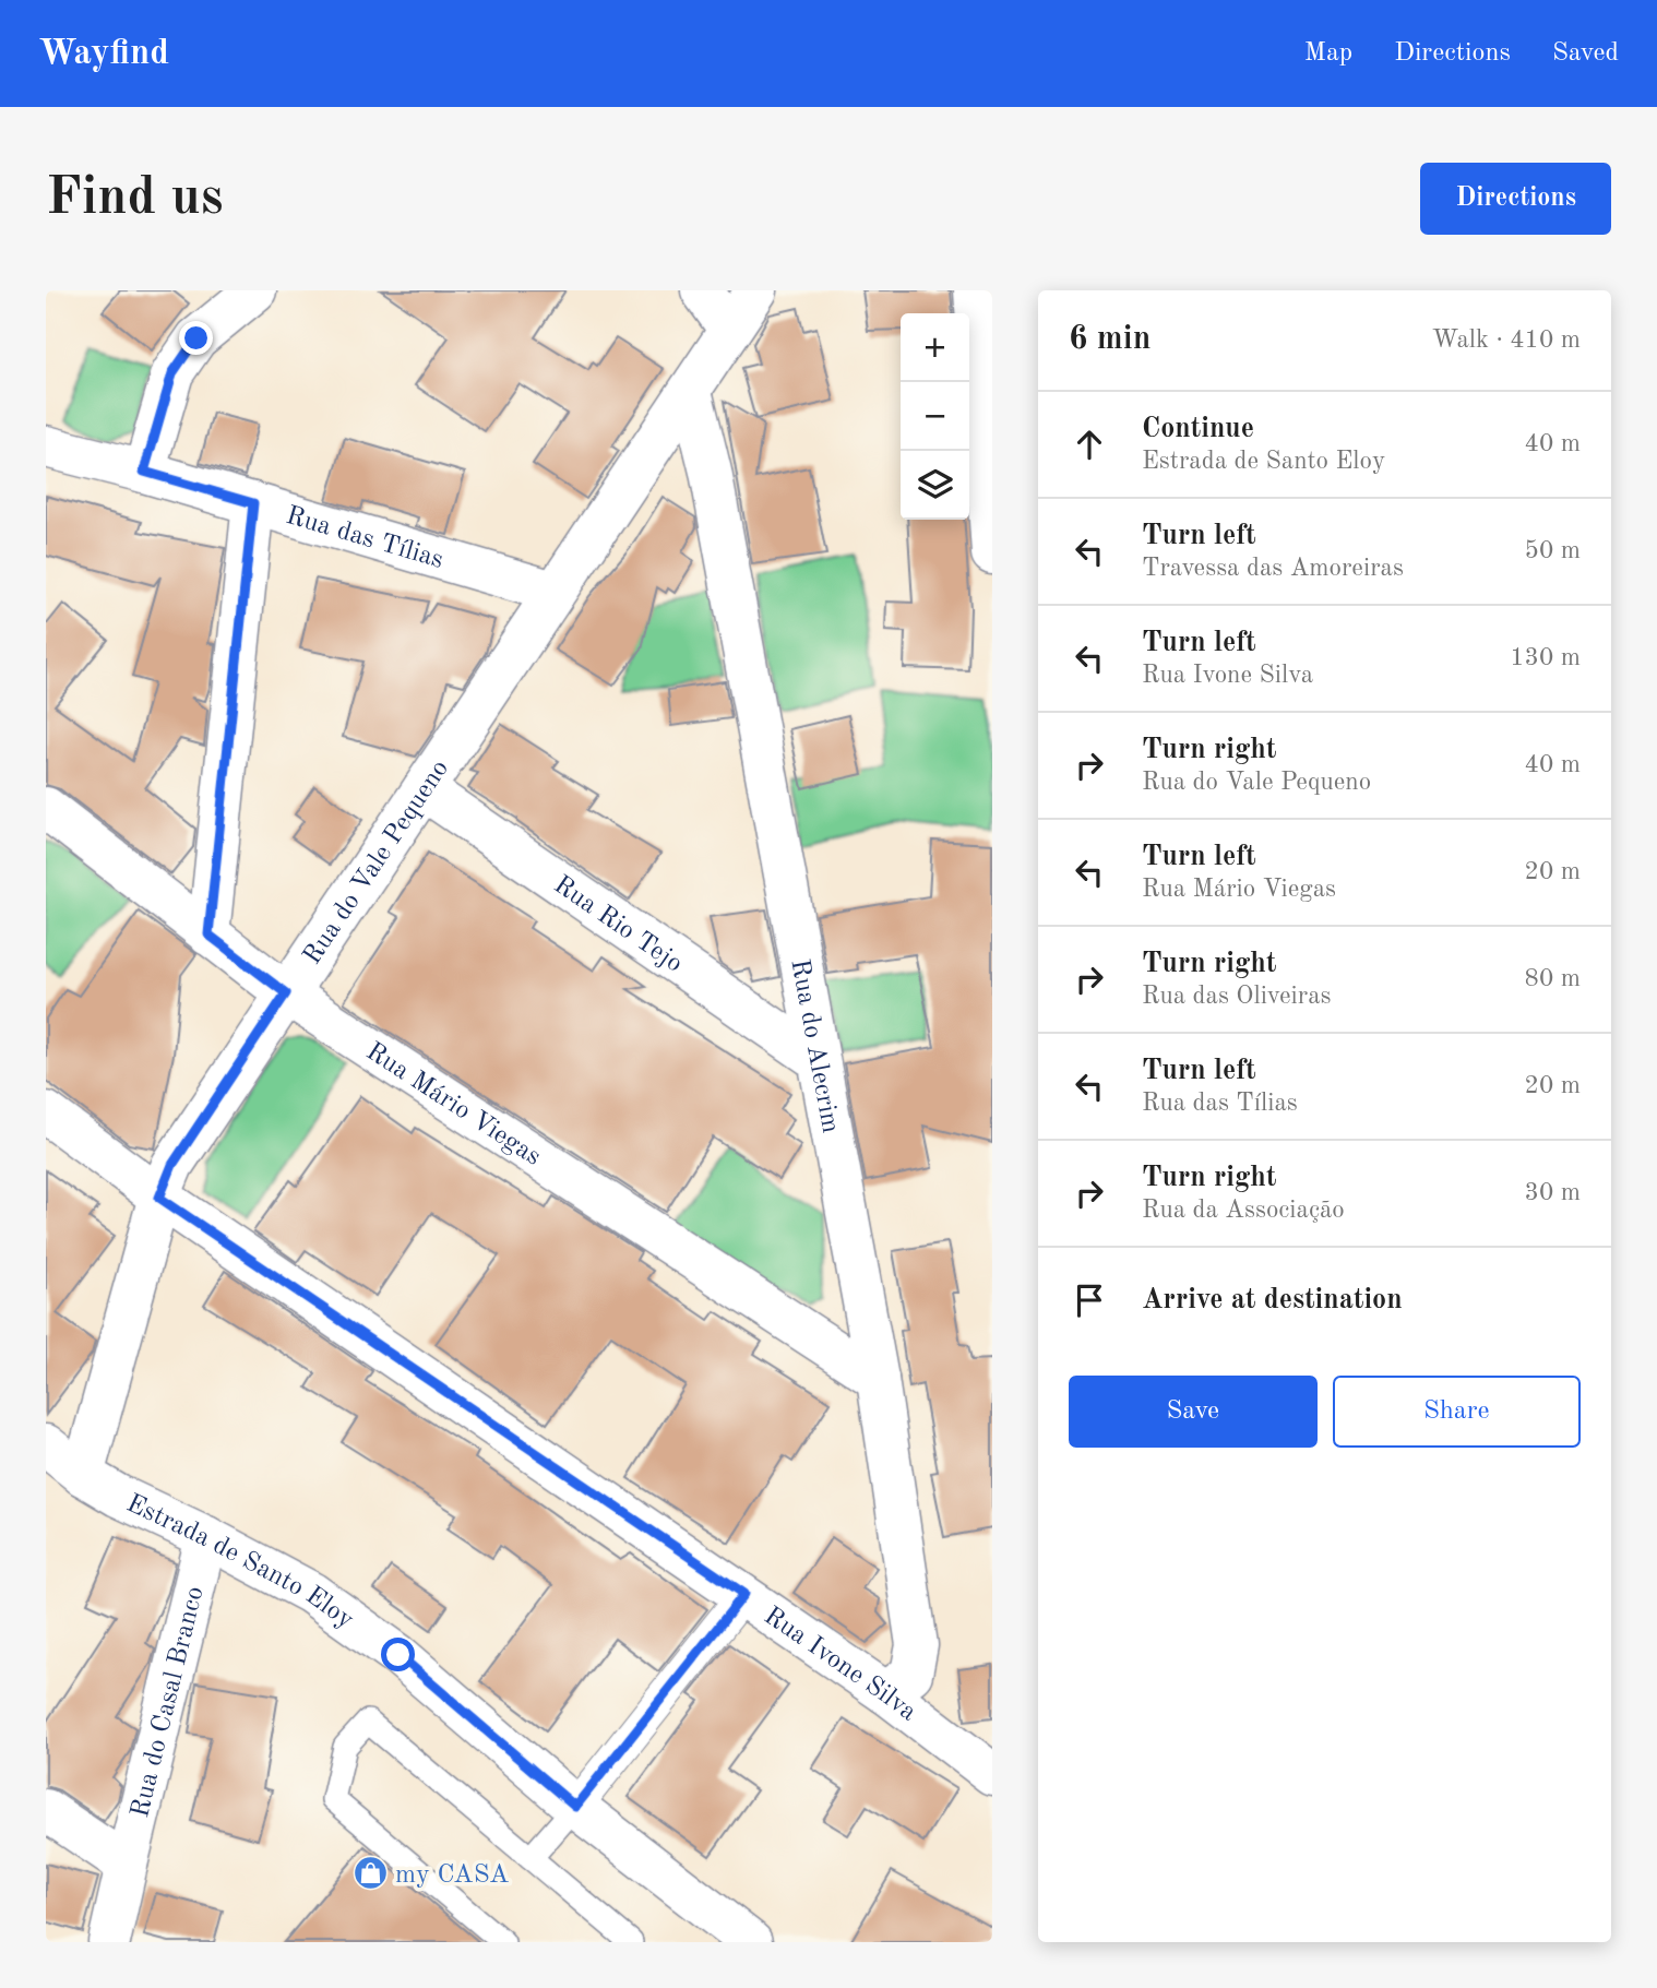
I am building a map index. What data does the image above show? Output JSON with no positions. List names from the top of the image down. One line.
{"streets":{"street":["Rua das Tílias","Rua do Vale Pequeno","Rua Rio Tejo","Rua do Alecrim","Rua Mário Viegas","Estrada de Santo Eloy","Rua Ivone Silva","Rua do Casal Branco"]},"crossings":[["Rua das Tílias","Rua do Vale Pequeno"],["Rua do Vale Pequeno","Rua Rio Tejo"],["Rua do Vale Pequeno","Rua do Alecrim"],["Rua do Vale Pequeno","Rua Mário Viegas"],["Rua do Vale Pequeno","Estrada de Santo Eloy"],["Rua do Vale Pequeno","Rua Ivone Silva"],["Rua Rio Tejo","Rua do Alecrim"],["Rua do Alecrim","Rua Mário Viegas"],["Rua do Alecrim","Rua Ivone Silva"],["Estrada de Santo Eloy","Rua do Casal Branco"]],"places":{"shop":["my CASA"]},"page":{"header":"Wayfind","nav":["Map","Directions","Saved"],"buttons":["Directions",["Save","Share"]],"title":"Find us","heading":["6 min","Walk · 410 m"],"map_buttons":["+","−"],"list":[["Continue","Estrada de Santo Eloy","40 m"],["Turn left","Travessa das Amoreiras","50 m"],["Turn left","Rua Ivone Silva","130 m"],["Turn right","Rua do Vale Pequeno","40 m"],["Turn left","Rua Mário Viegas","20 m"],["Turn right","Rua das Oliveiras","80 m"],["Turn left","Rua das Tílias","20 m"],["Turn right","Rua da Associação","30 m"],"Arrive at destination"]}}
